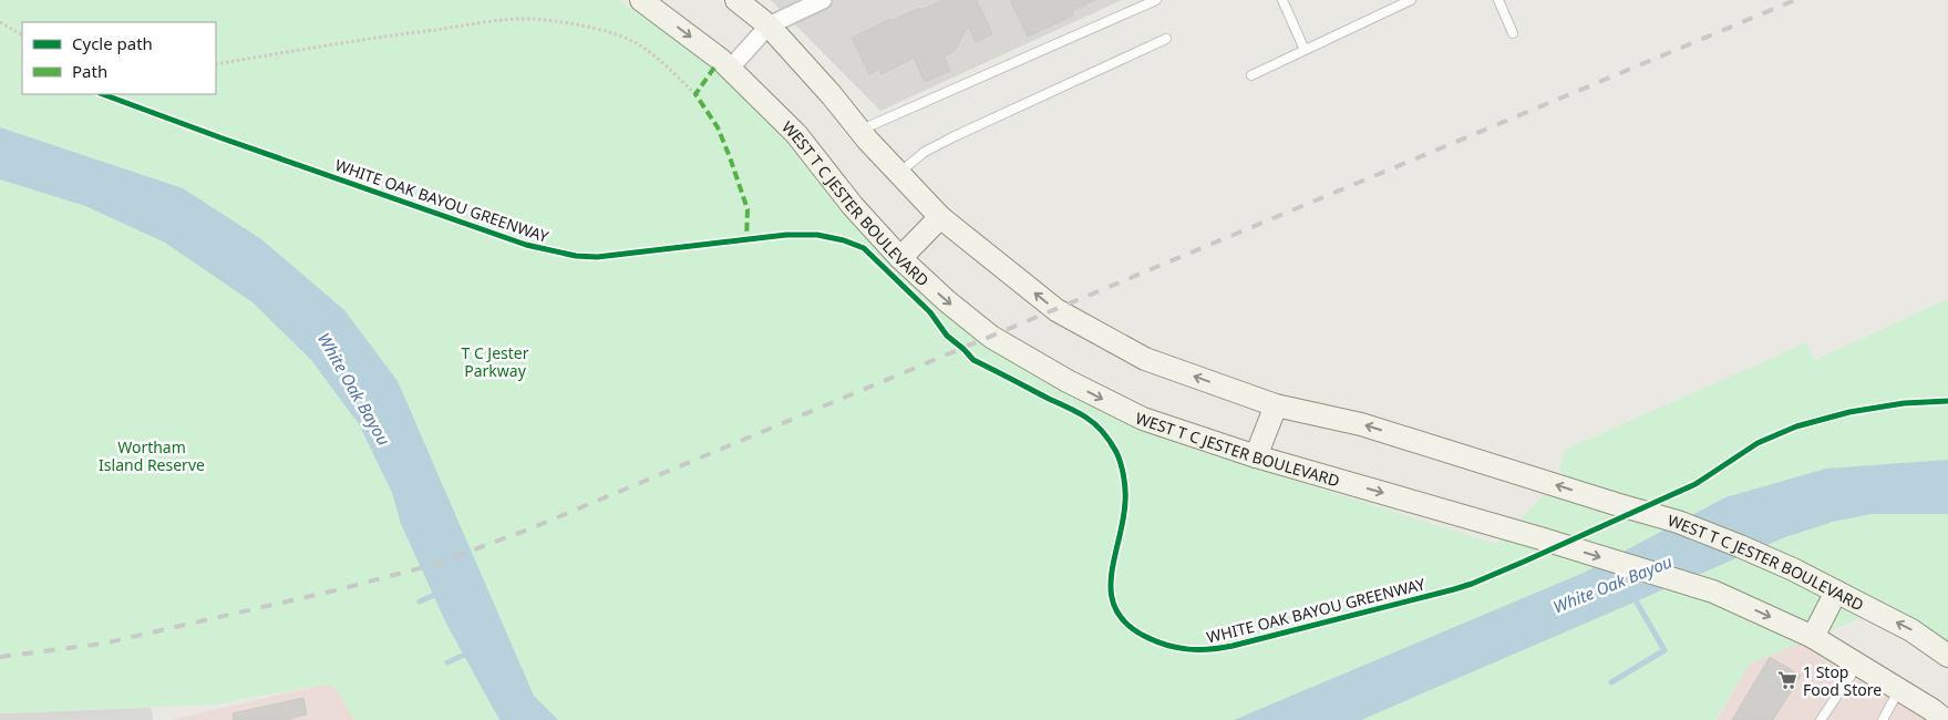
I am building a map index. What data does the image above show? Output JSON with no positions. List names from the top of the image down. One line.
{"streets":{"main road":["WEST T C JESTER BOULEVARD"],"cycle path":["WHITE OAK BAYOU GREENWAY"]},"water":["White Oak Bayou"],"parks":["T C Jester Parkway","Wortham Island Reserve"],"places":{"supermarket":["1 Stop Food Store"]},"legend":["Cycle path","Path"]}
